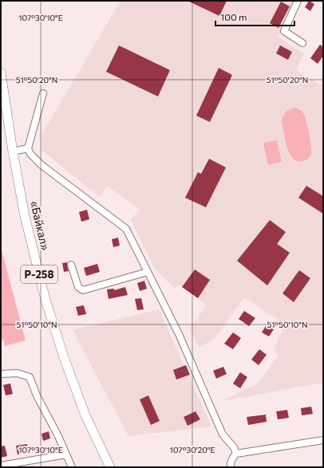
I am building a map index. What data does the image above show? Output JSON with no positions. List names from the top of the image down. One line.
{"streets":{"highway":["«Байкал»","Р-258"]},"scale_bar":"100 m","coordinates":["107°30'10\"E","51°50'20\"N","51°50'10\"N","107°30'20\"E"]}
